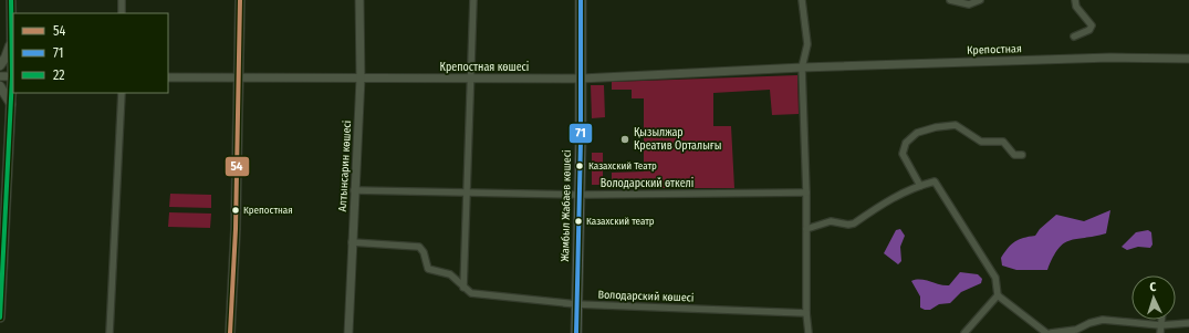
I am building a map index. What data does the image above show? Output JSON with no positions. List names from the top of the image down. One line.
{"streets":{"main road":["Жамбыл Жабаев көшесі"],"street":["Крепостная","Крепостная көшесі","Алтынсарин көшесі","Володарский өткелі","Володарский көшесі"]},"crossings":[["Крепостная","Крепостная көшесі"],["Крепостная көшесі","Алтынсарин көшесі"],["Крепостная көшесі","Жамбыл Жабаев көшесі"],["Алтынсарин көшесі","Володарский өткелі"],["Алтынсарин көшесі","Володарский көшесі"],["Володарский өткелі","Жамбыл Жабаев көшесі"],["Жамбыл Жабаев көшесі","Володарский көшесі"]],"places":["Қызылжар Креатив Орталығы","Казахский Театр","Крепостная","Казахский театр"],"lines":["transit line 54","transit line 71","transit line 22"],"legend":["54","71","22"],"north":"top"}
